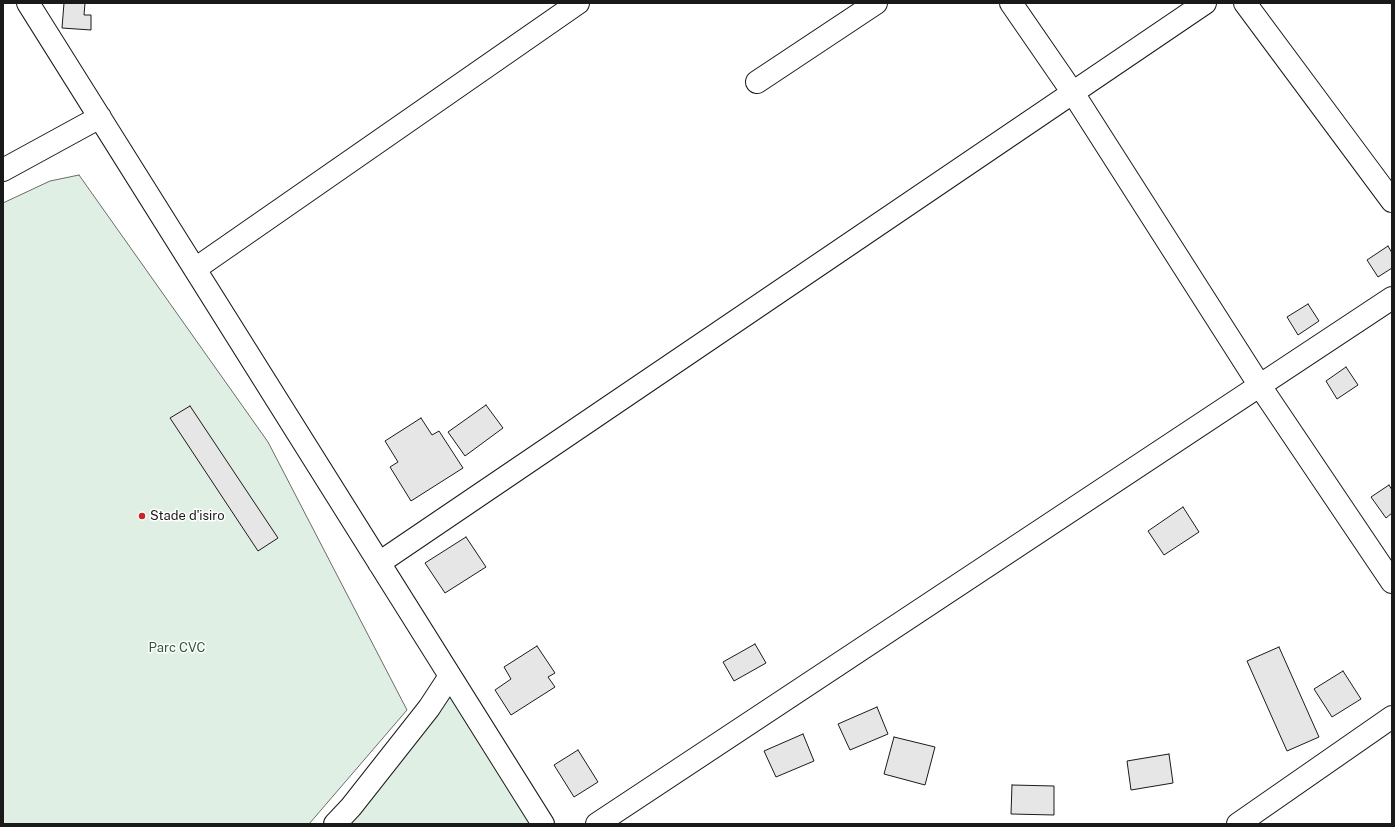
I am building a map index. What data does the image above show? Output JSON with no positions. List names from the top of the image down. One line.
{"parks":["Parc CVC"],"places":["Stade d'isiro"]}
